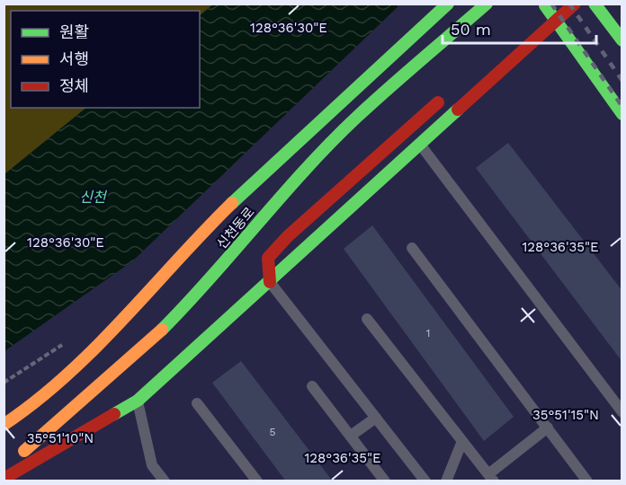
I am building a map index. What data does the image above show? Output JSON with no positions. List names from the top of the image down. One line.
{"streets":{"main road":["신천동로"]},"water":["신천"],"house_numbers":["1","5"],"legend":["원활","서행","정체"],"scale_bar":"50 m","coordinates":["128°36'30\"E","128°36'35\"E","35°51'15\"N","35°51'10\"N"]}
